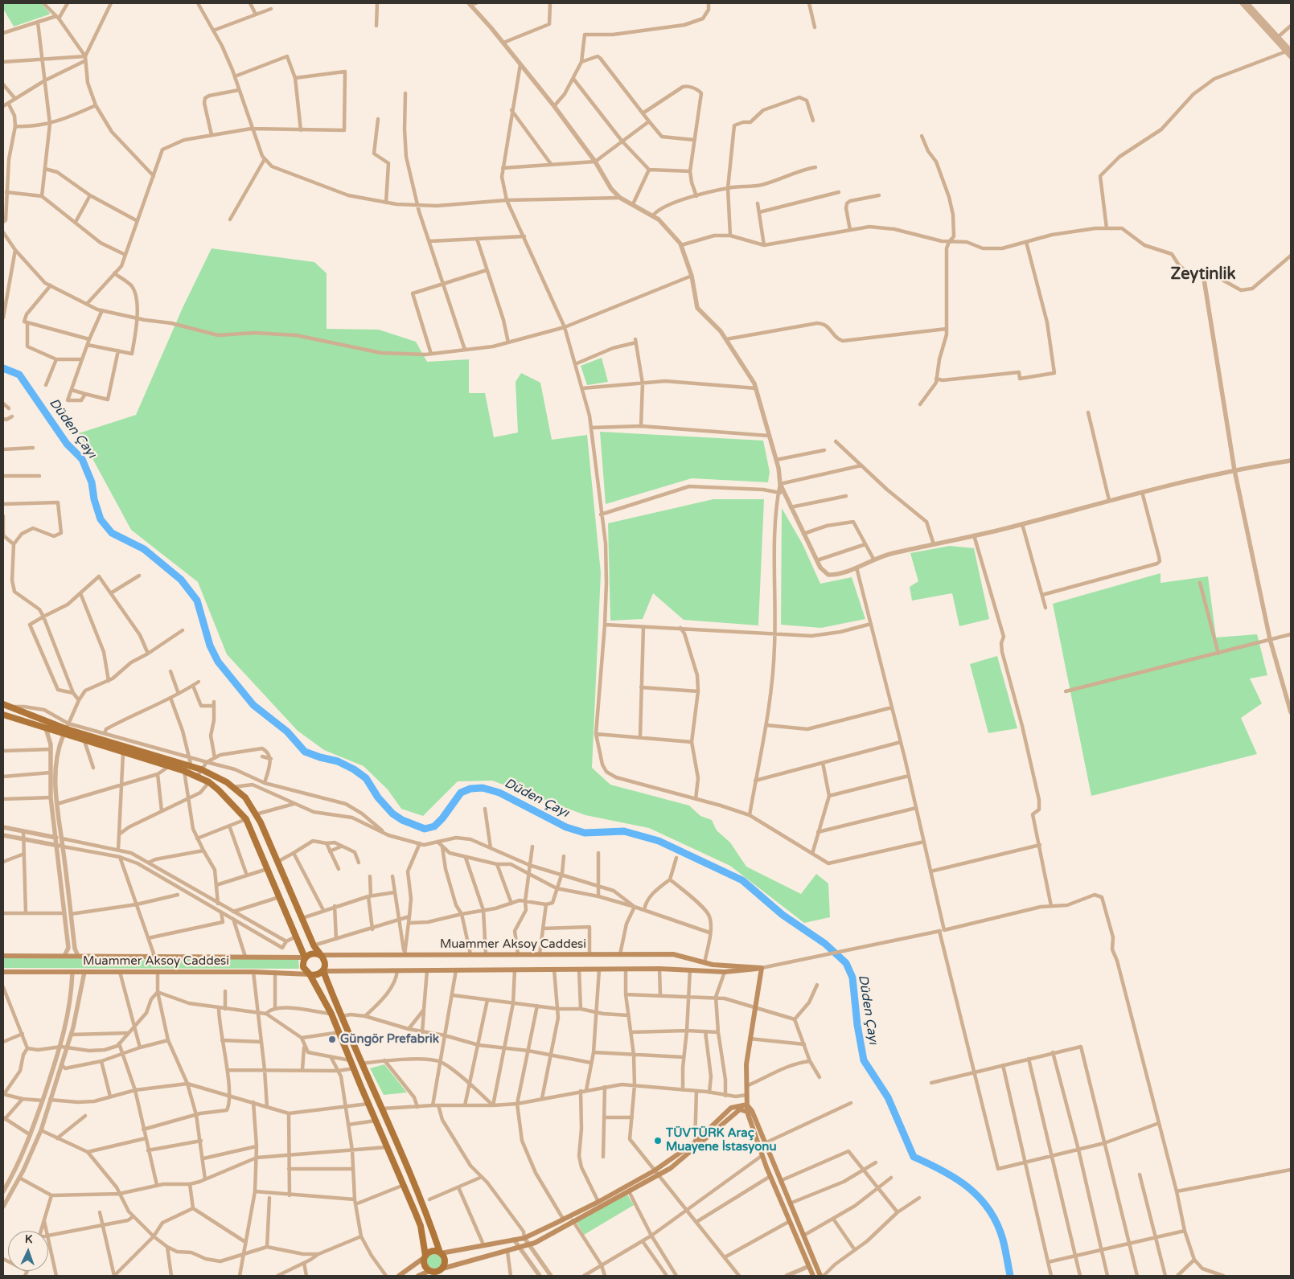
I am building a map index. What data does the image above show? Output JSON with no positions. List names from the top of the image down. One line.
{"streets":{"main road":["Muammer Aksoy Caddesi"]},"districts":["Zeytinlik"],"water":["Düden Çayı"],"places":["Güngör Prefabrik","TÜVTÜRK Araç Muayene İstasyonu"],"north":"top"}
